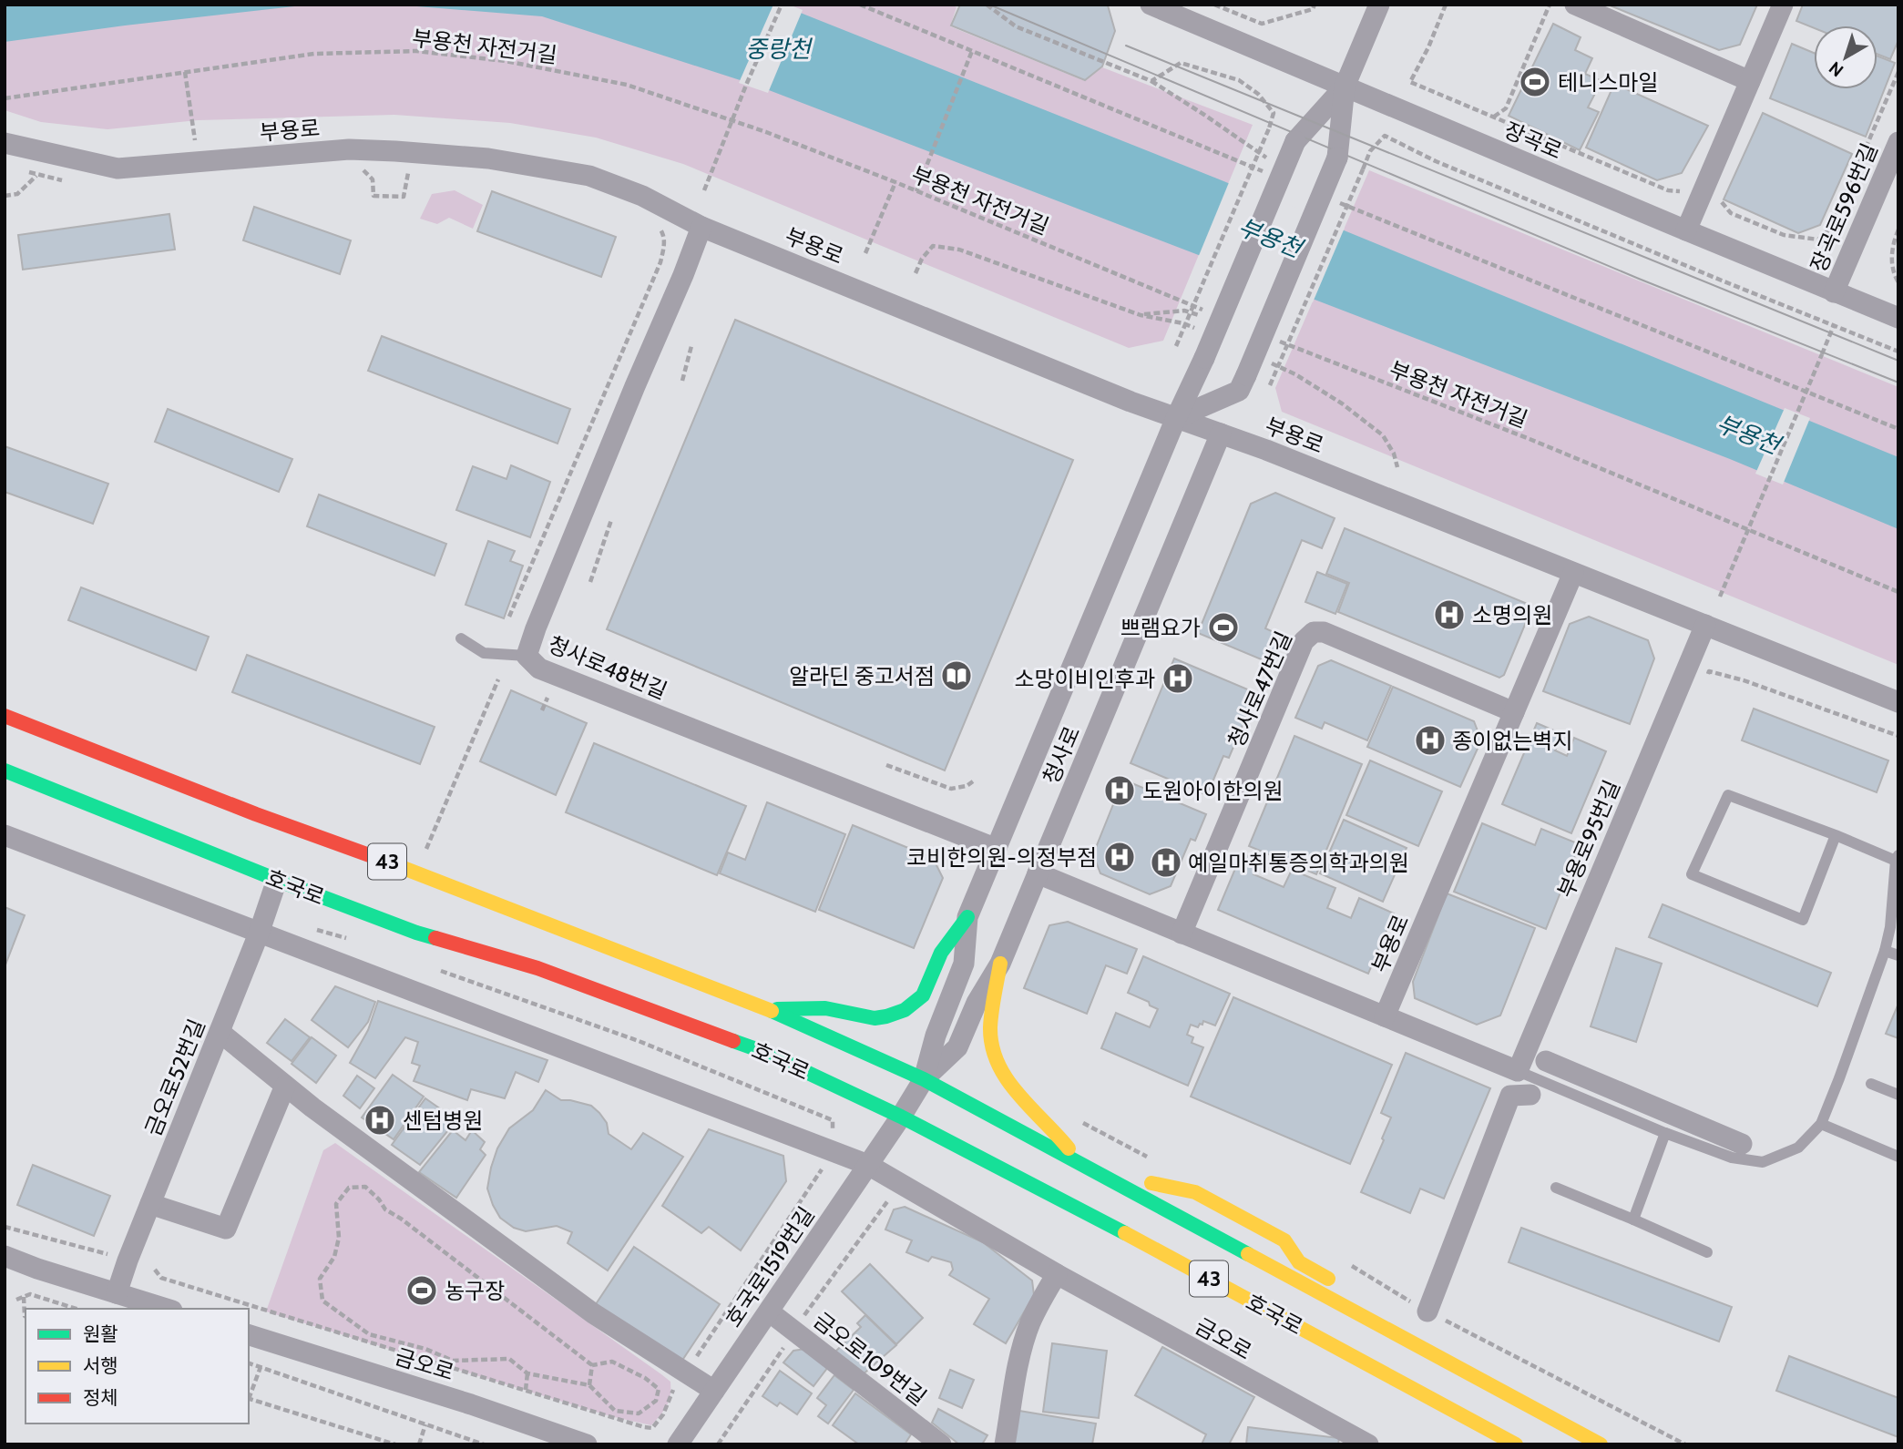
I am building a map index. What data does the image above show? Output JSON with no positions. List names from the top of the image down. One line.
{"streets":{"main road":["43","호국로"],"street":["부용로","장곡로","장곡로596번길","청사로48번길","청사로47번길","청사로","부용로95번길","금오로52번길","호국로1519번길","금오로","금오로109번길"],"path":["부용천 자전거길"]},"crossings":[["부용로","청사로48번길"],["부용로","청사로47번길"],["부용로","청사로"],["부용로","부용로95번길"],["장곡로","장곡로596번길"],["장곡로","청사로"],["청사로48번길","청사로"],["청사로","호국로"],["청사로","호국로1519번길"],["호국로","금오로52번길"],["호국로","호국로1519번길"],["금오로52번길","금오로"],["호국로1519번길","금오로"],["호국로1519번길","금오로109번길"]],"water":["중랑천","부용천"],"places":{"sports":["테니스마일","쁘램요가","농구장"],"hospital":["소명의원","소망이비인후과","종이없는벽지","도원아이한의원","코비한의원-의정부점","예일마취통증의학과의원","센텀병원"],"library":["알라딘 중고서점"]},"legend":["원활","서행","정체"],"north":"bottom left"}
